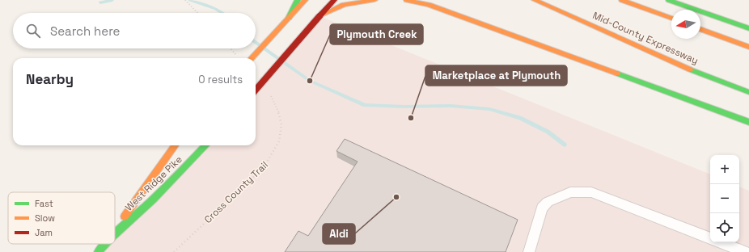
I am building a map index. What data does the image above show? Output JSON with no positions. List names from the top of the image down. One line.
{"streets":{"main road":["Mid-County Expressway","West Ridge Pike"],"path":["Cross County Trail"]},"places":["Plymouth Creek","Marketplace at Plymouth","Aldi"],"legend":["Fast","Slow","Jam"],"north":"left","page":{"search":"Search here","heading":["Nearby","0 results"],"map_buttons":["+","−"]}}
